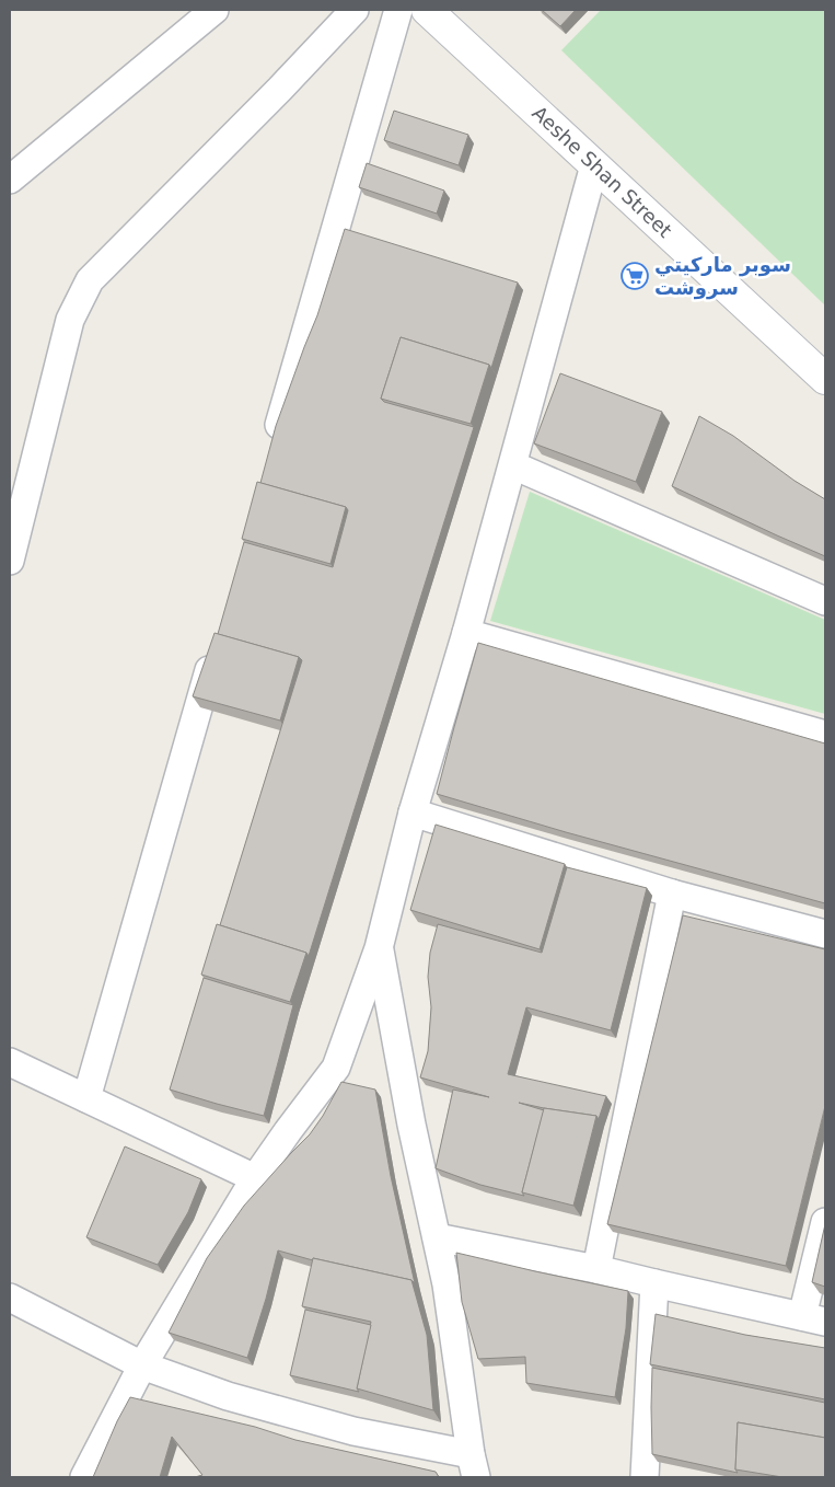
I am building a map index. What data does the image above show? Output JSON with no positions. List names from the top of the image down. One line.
{"streets":{"street":["Aeshe Shan Street"]},"places":{"supermarket":["سوبر ماركيتي سروشت"]}}
